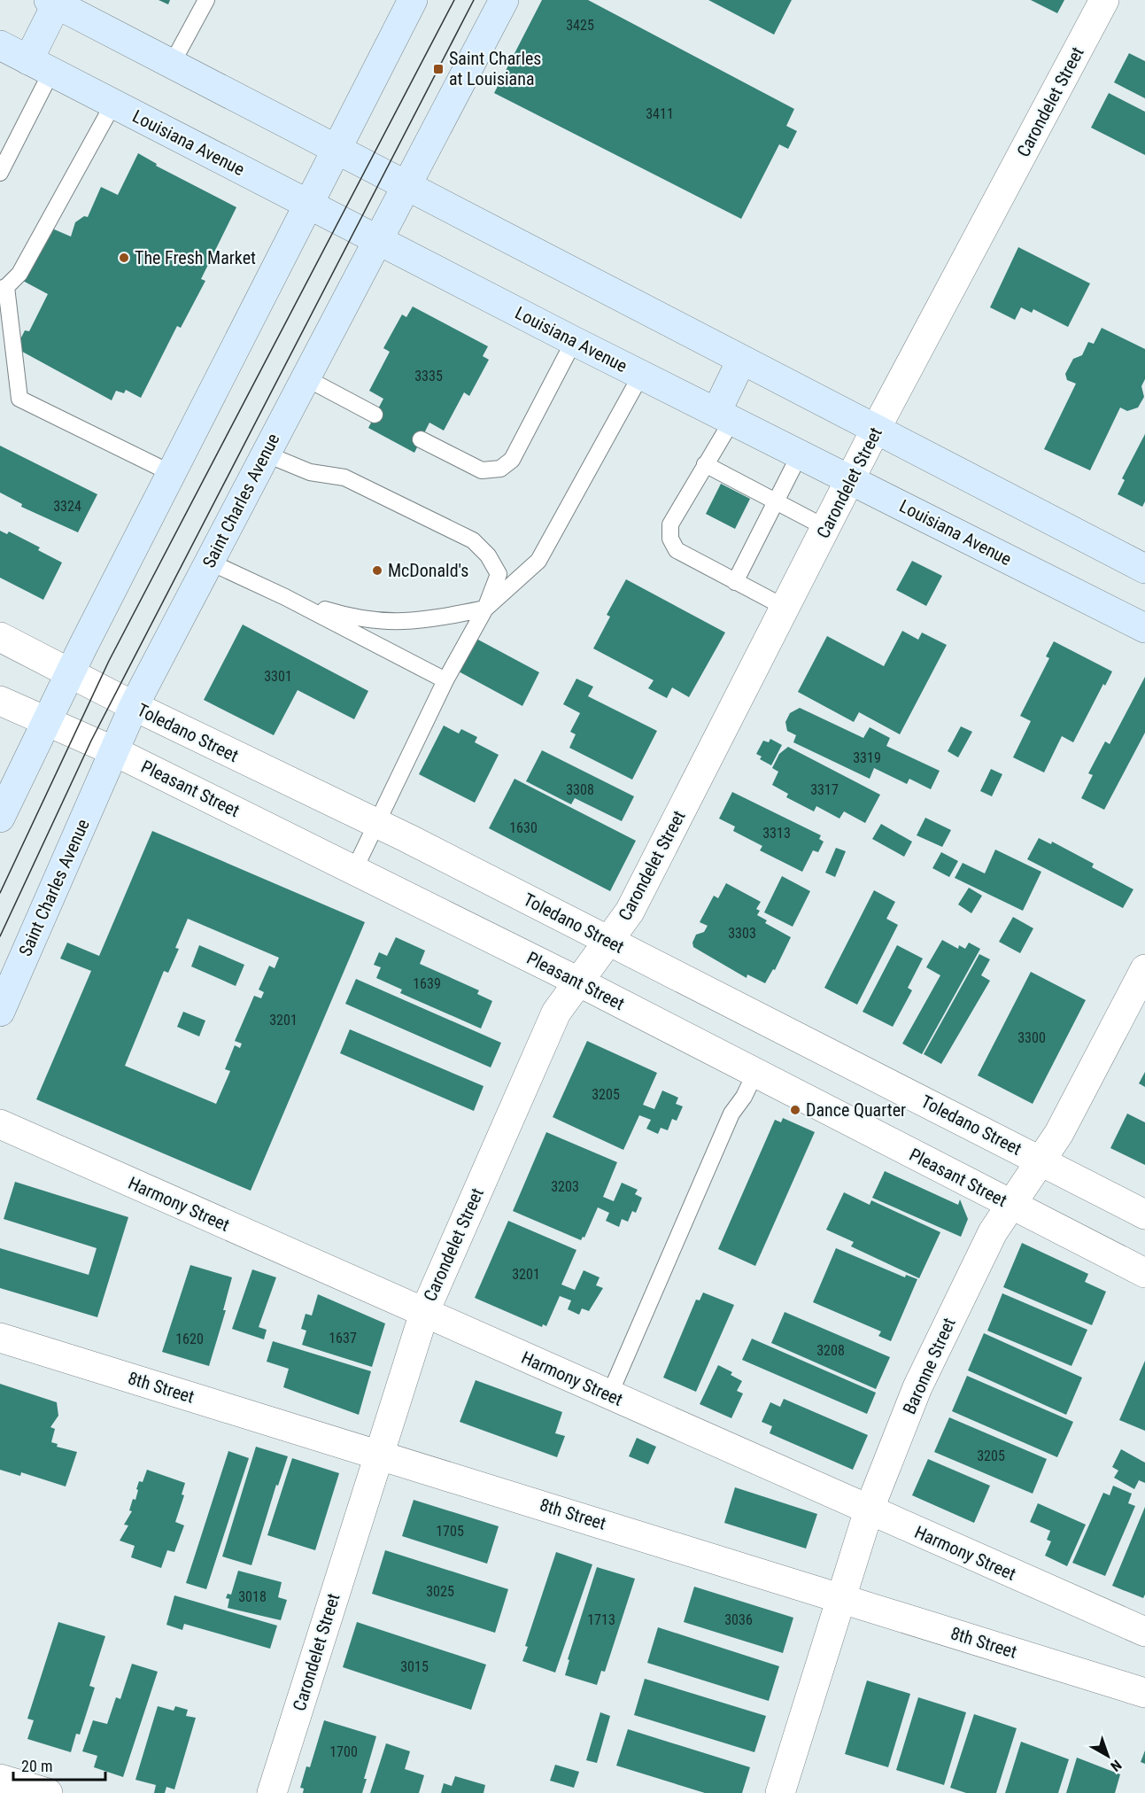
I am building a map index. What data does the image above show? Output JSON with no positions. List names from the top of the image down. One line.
{"streets":{"street":["Carondelet Street","Louisiana Avenue","Saint Charles Avenue","Toledano Street","Pleasant Street","Harmony Street","Baronne Street","8th Street"]},"crossings":[["Carondelet Street","Louisiana Avenue"],["Carondelet Street","Toledano Street"],["Carondelet Street","Pleasant Street"],["Carondelet Street","Harmony Street"],["Carondelet Street","8th Street"],["Louisiana Avenue","Saint Charles Avenue"],["Saint Charles Avenue","Toledano Street"],["Saint Charles Avenue","Pleasant Street"],["Toledano Street","Baronne Street"],["Pleasant Street","Baronne Street"],["Harmony Street","Baronne Street"],["Baronne Street","8th Street"]],"places":{"transit":["Saint Charles at Louisiana"],"other":["The Fresh Market","McDonald's","Dance Quarter"]},"house_numbers":["3425","3411","3335","3324","3301","3319","3308","3317","1630","3313","3303","1639","3201","3300","3205","3203","3201","1637","1620","3208","3205","1705","3025","3018","1713","3036","3015","1700"],"scale_bar":"20 m","north":"bottom right"}
